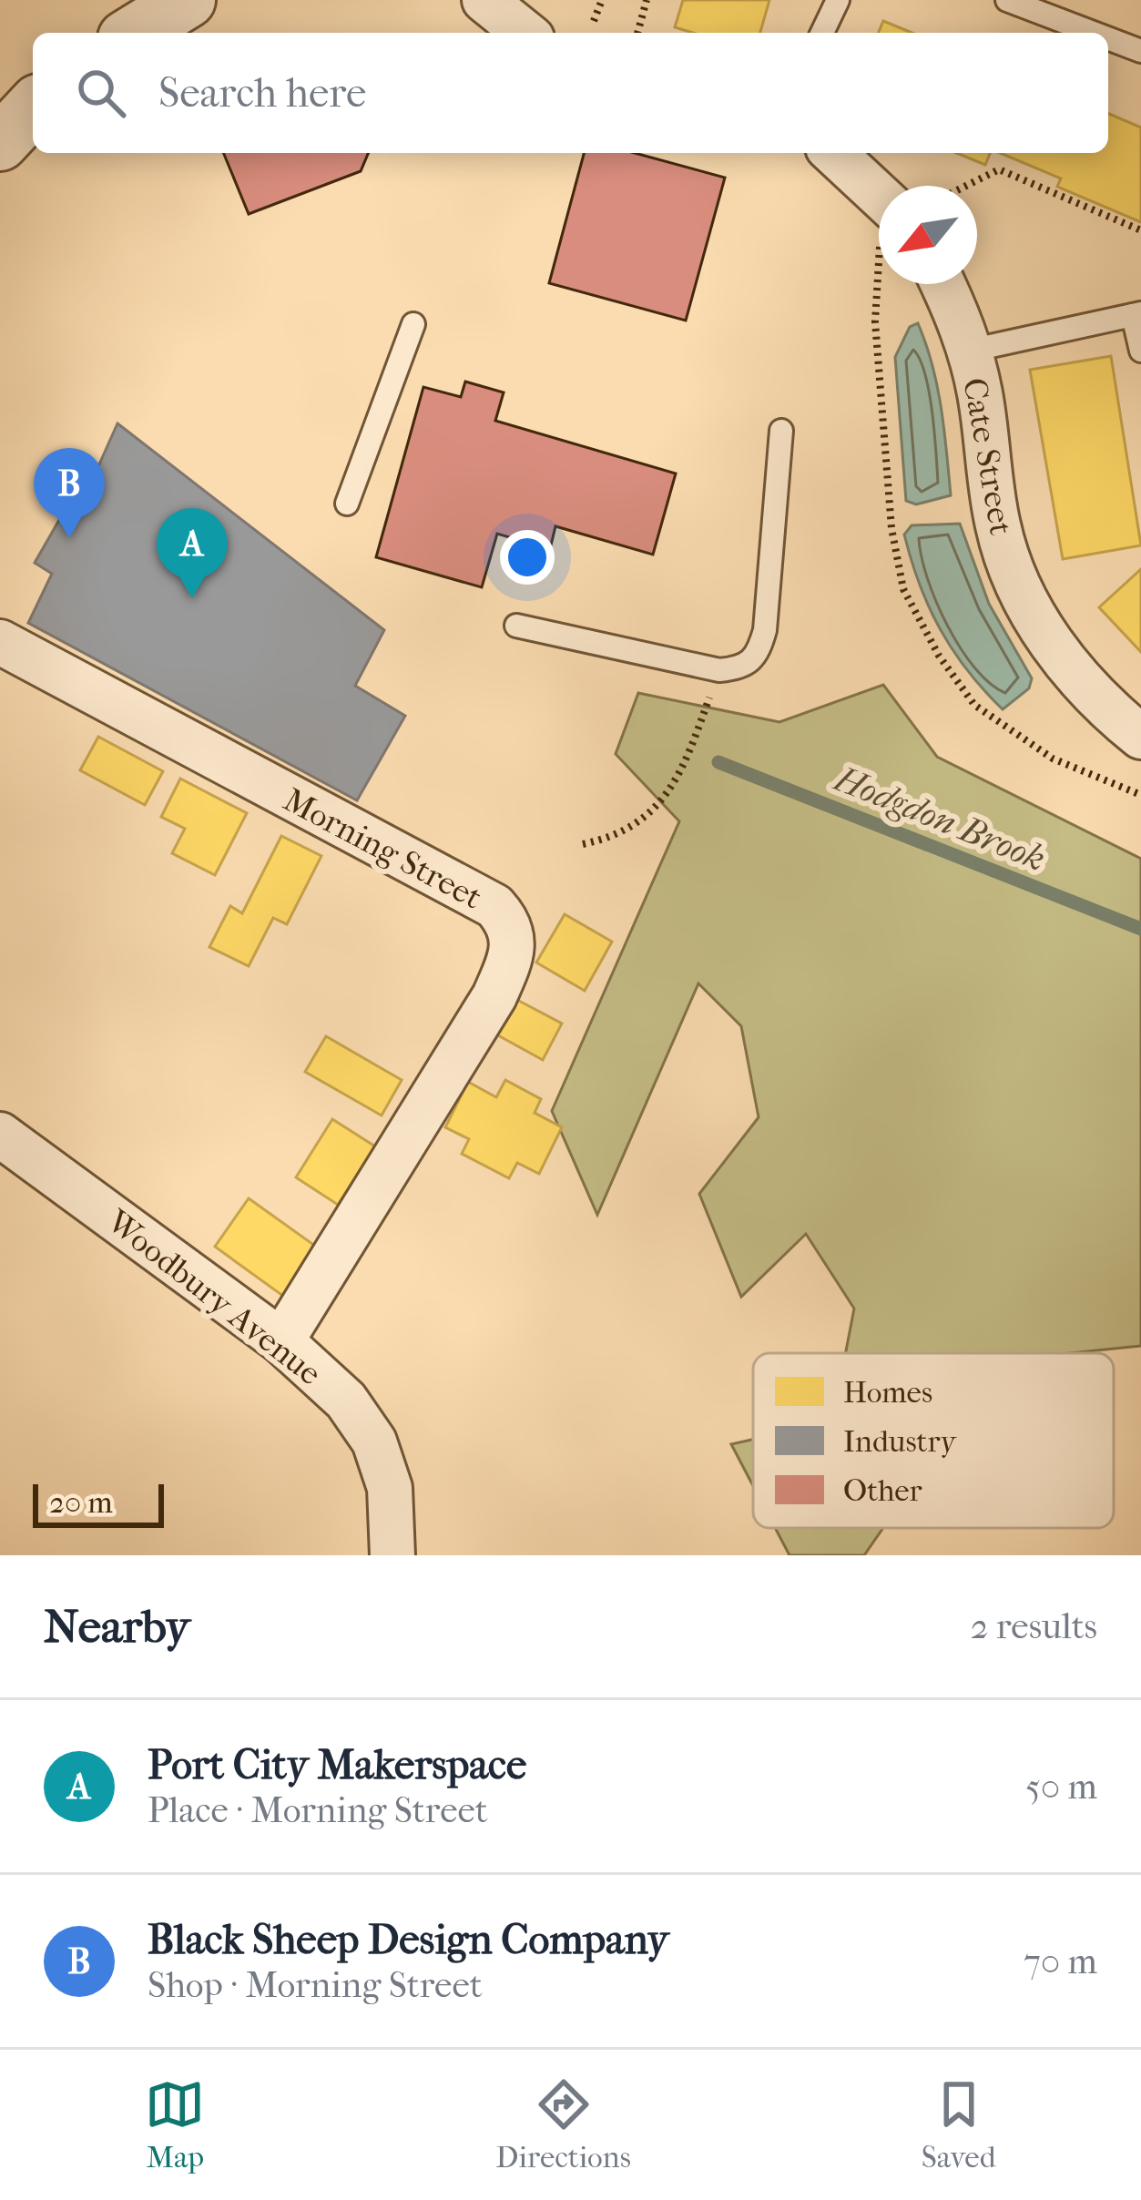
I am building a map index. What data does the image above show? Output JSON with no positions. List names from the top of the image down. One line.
{"streets":{"street":["Cate Street","Morning Street","Woodbury Avenue"]},"crossings":[["Morning Street","Woodbury Avenue"]],"water":["Hodgdon Brook"],"legend":["Homes","Industry","Other"],"scale_bar":"20 m","north":"bottom left","page":{"search":"Search here","pins":["B","A"],"scale":"20 m","heading":["Nearby","2 results"],"list":[{"mark":"A","name":"Port City Makerspace","note":"Place · Morning Street","value":"50 m"},{"mark":"B","name":"Black Sheep Design Company","note":"Shop · Morning Street","value":"70 m"}],"nav":["Map","Directions","Saved"]}}
